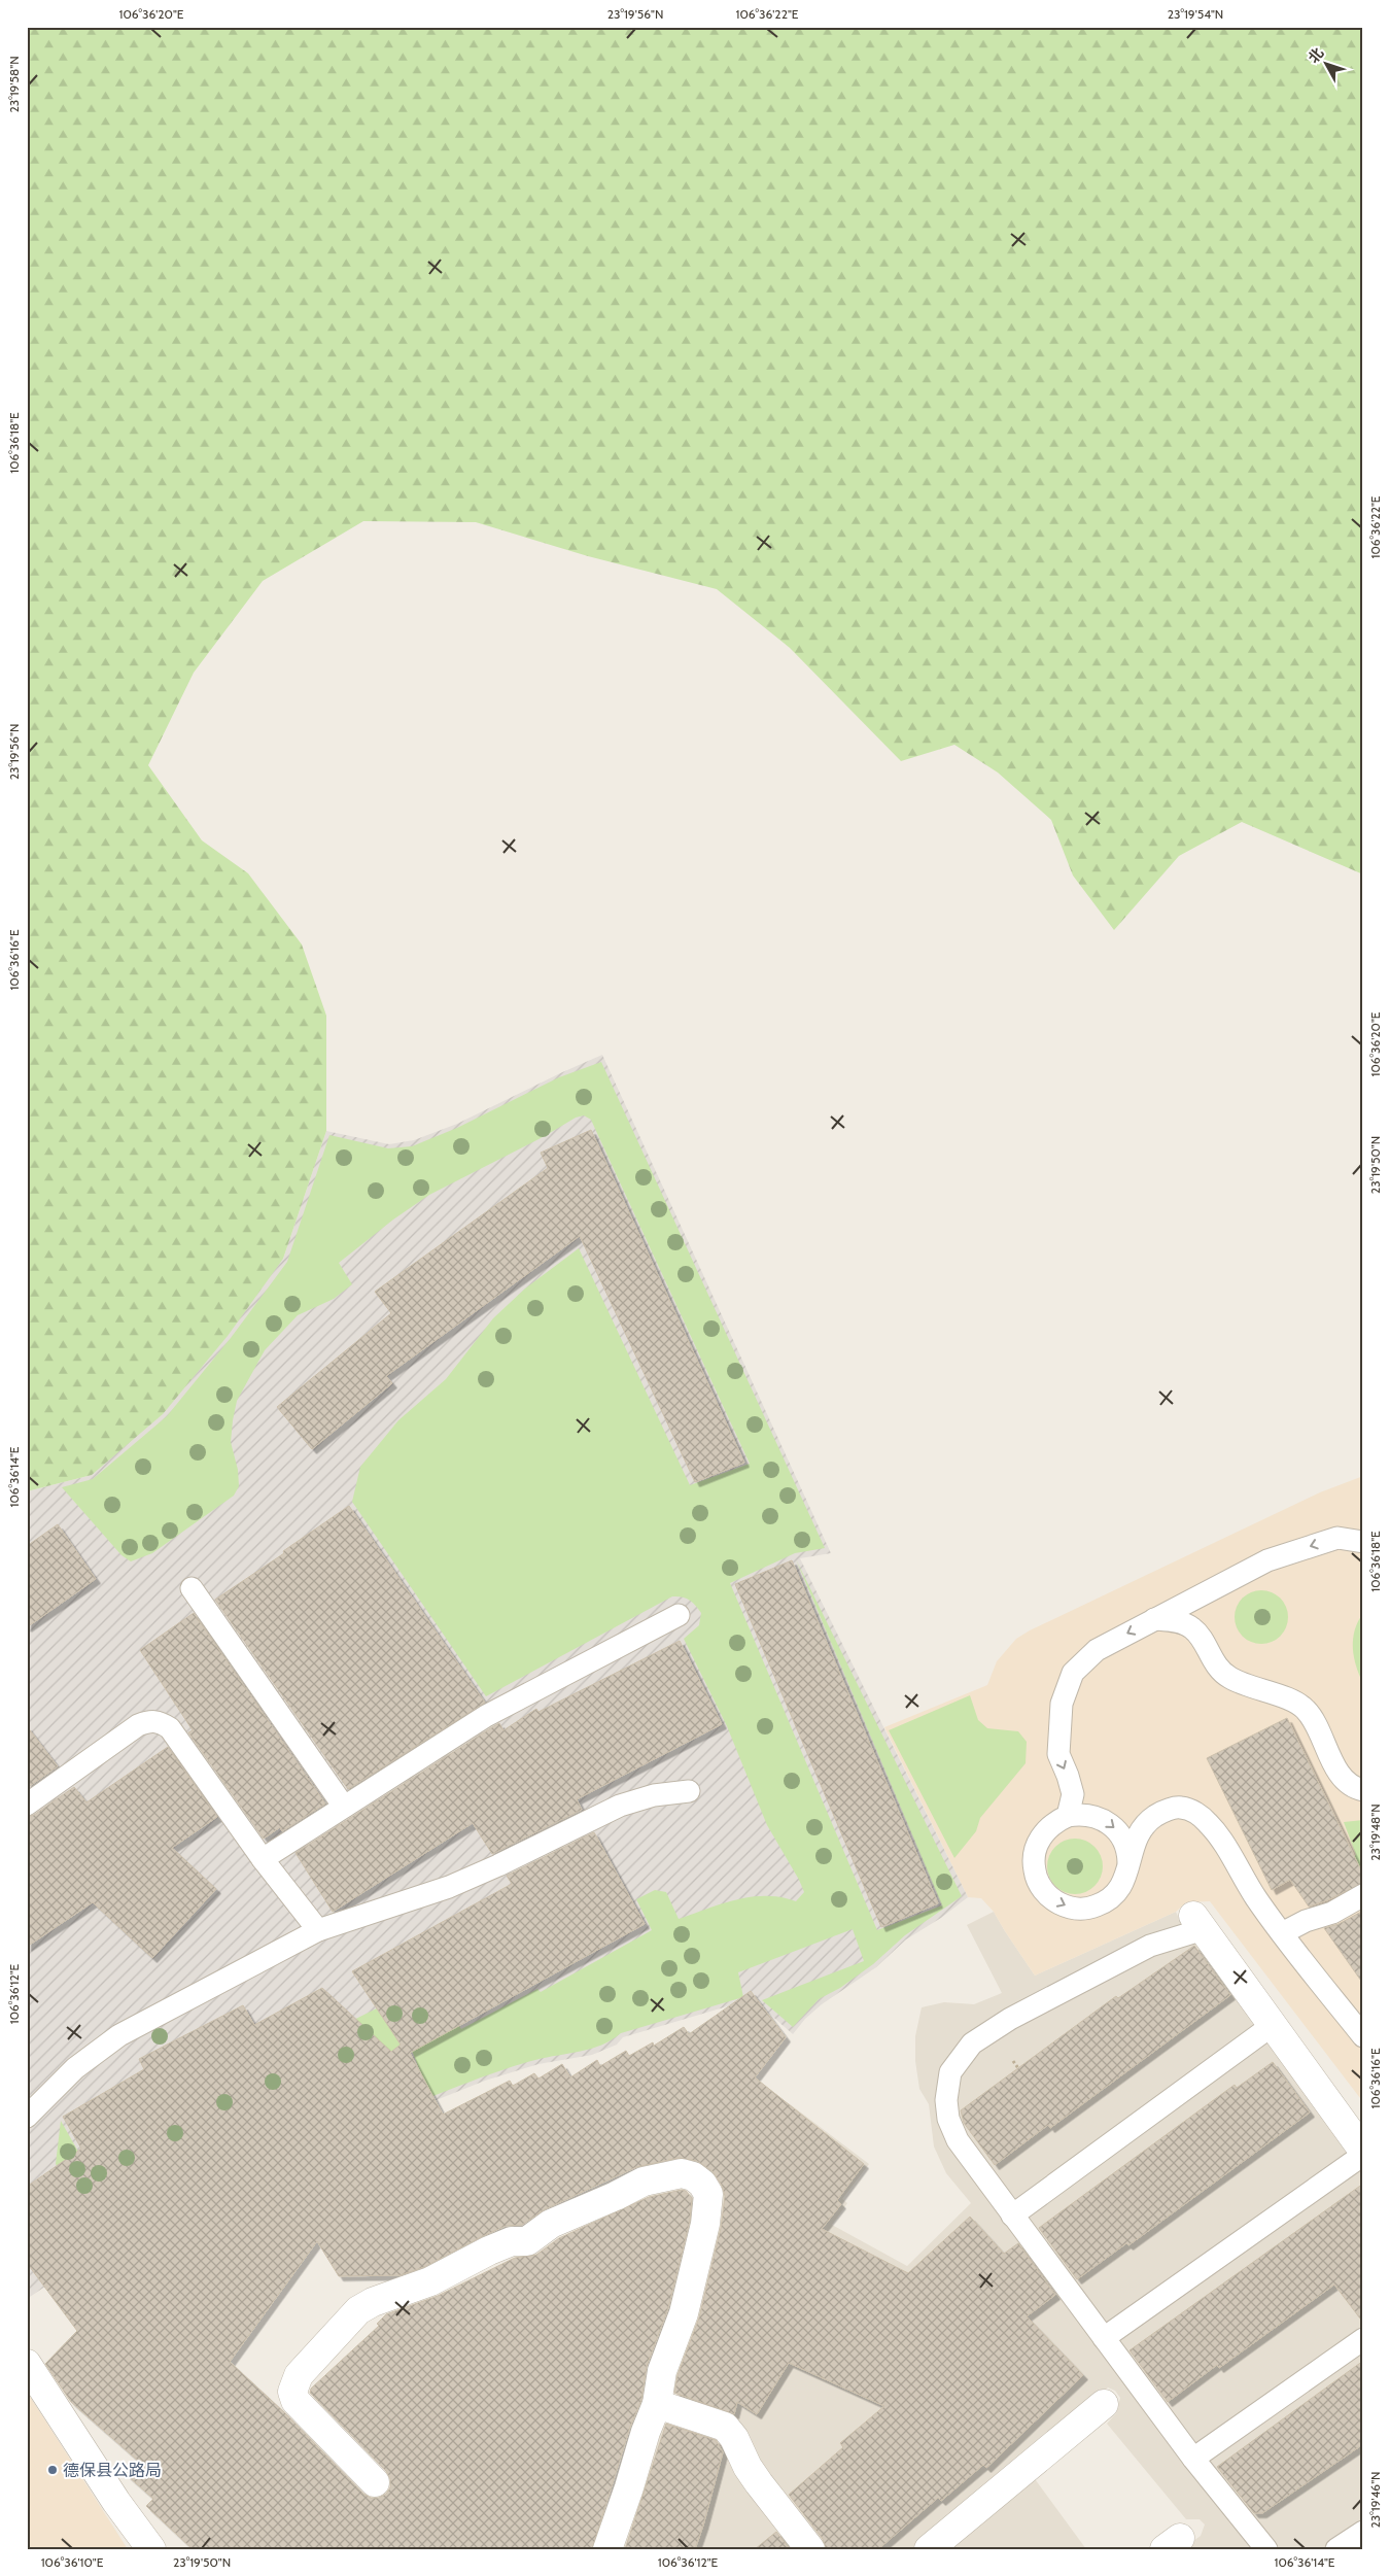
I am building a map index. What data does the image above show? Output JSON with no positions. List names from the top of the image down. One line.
{"places":["德保县公路局"],"north":"top left","coordinates":["106°36'20\"E","23°19'56\"N","106°36'22\"E","23°19'54\"N","23°19'58\"N","106°36'18\"E","106°36'16\"E","23°19'50\"N","106°36'14\"E","23°19'48\"N","106°36'12\"E","23°19'46\"N","106°36'10\"E"]}
